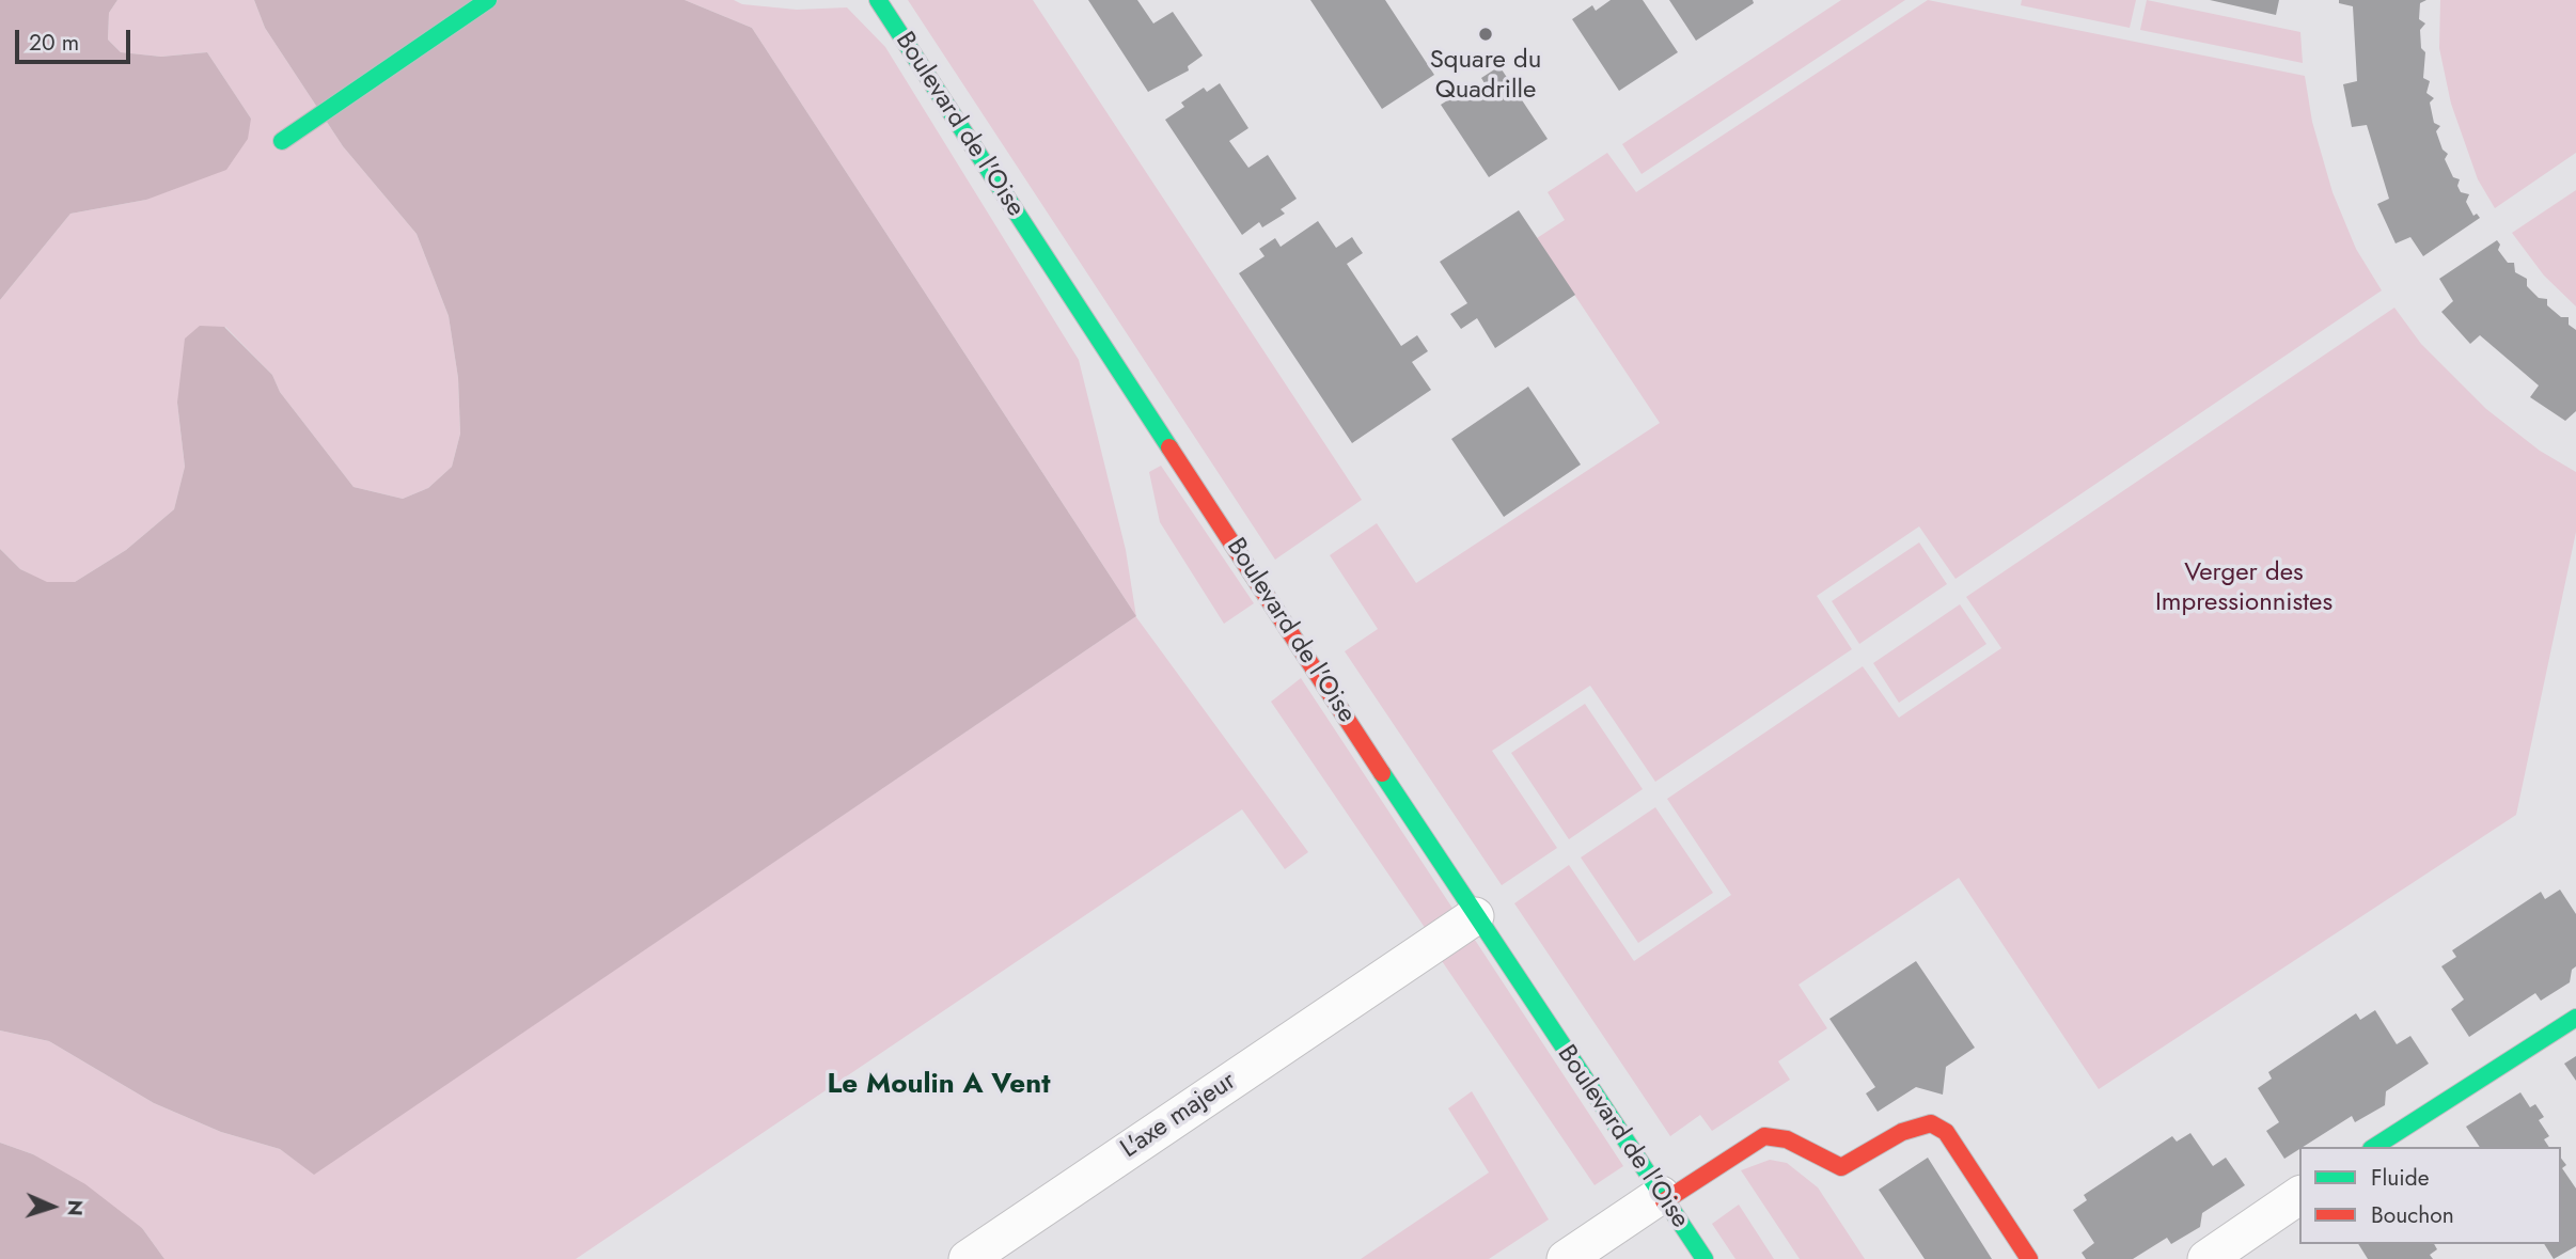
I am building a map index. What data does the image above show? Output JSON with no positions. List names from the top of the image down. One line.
{"streets":{"main road":["Boulevard de l'Oise"],"street":["L'axe majeur"]},"crossings":[["Boulevard de l'Oise","L'axe majeur"]],"districts":["Le Moulin A Vent"],"parks":["Verger des Impressionnistes"],"places":["Square du Quadrille"],"legend":["Fluide","Bouchon"],"scale_bar":"20 m","north":"right"}
